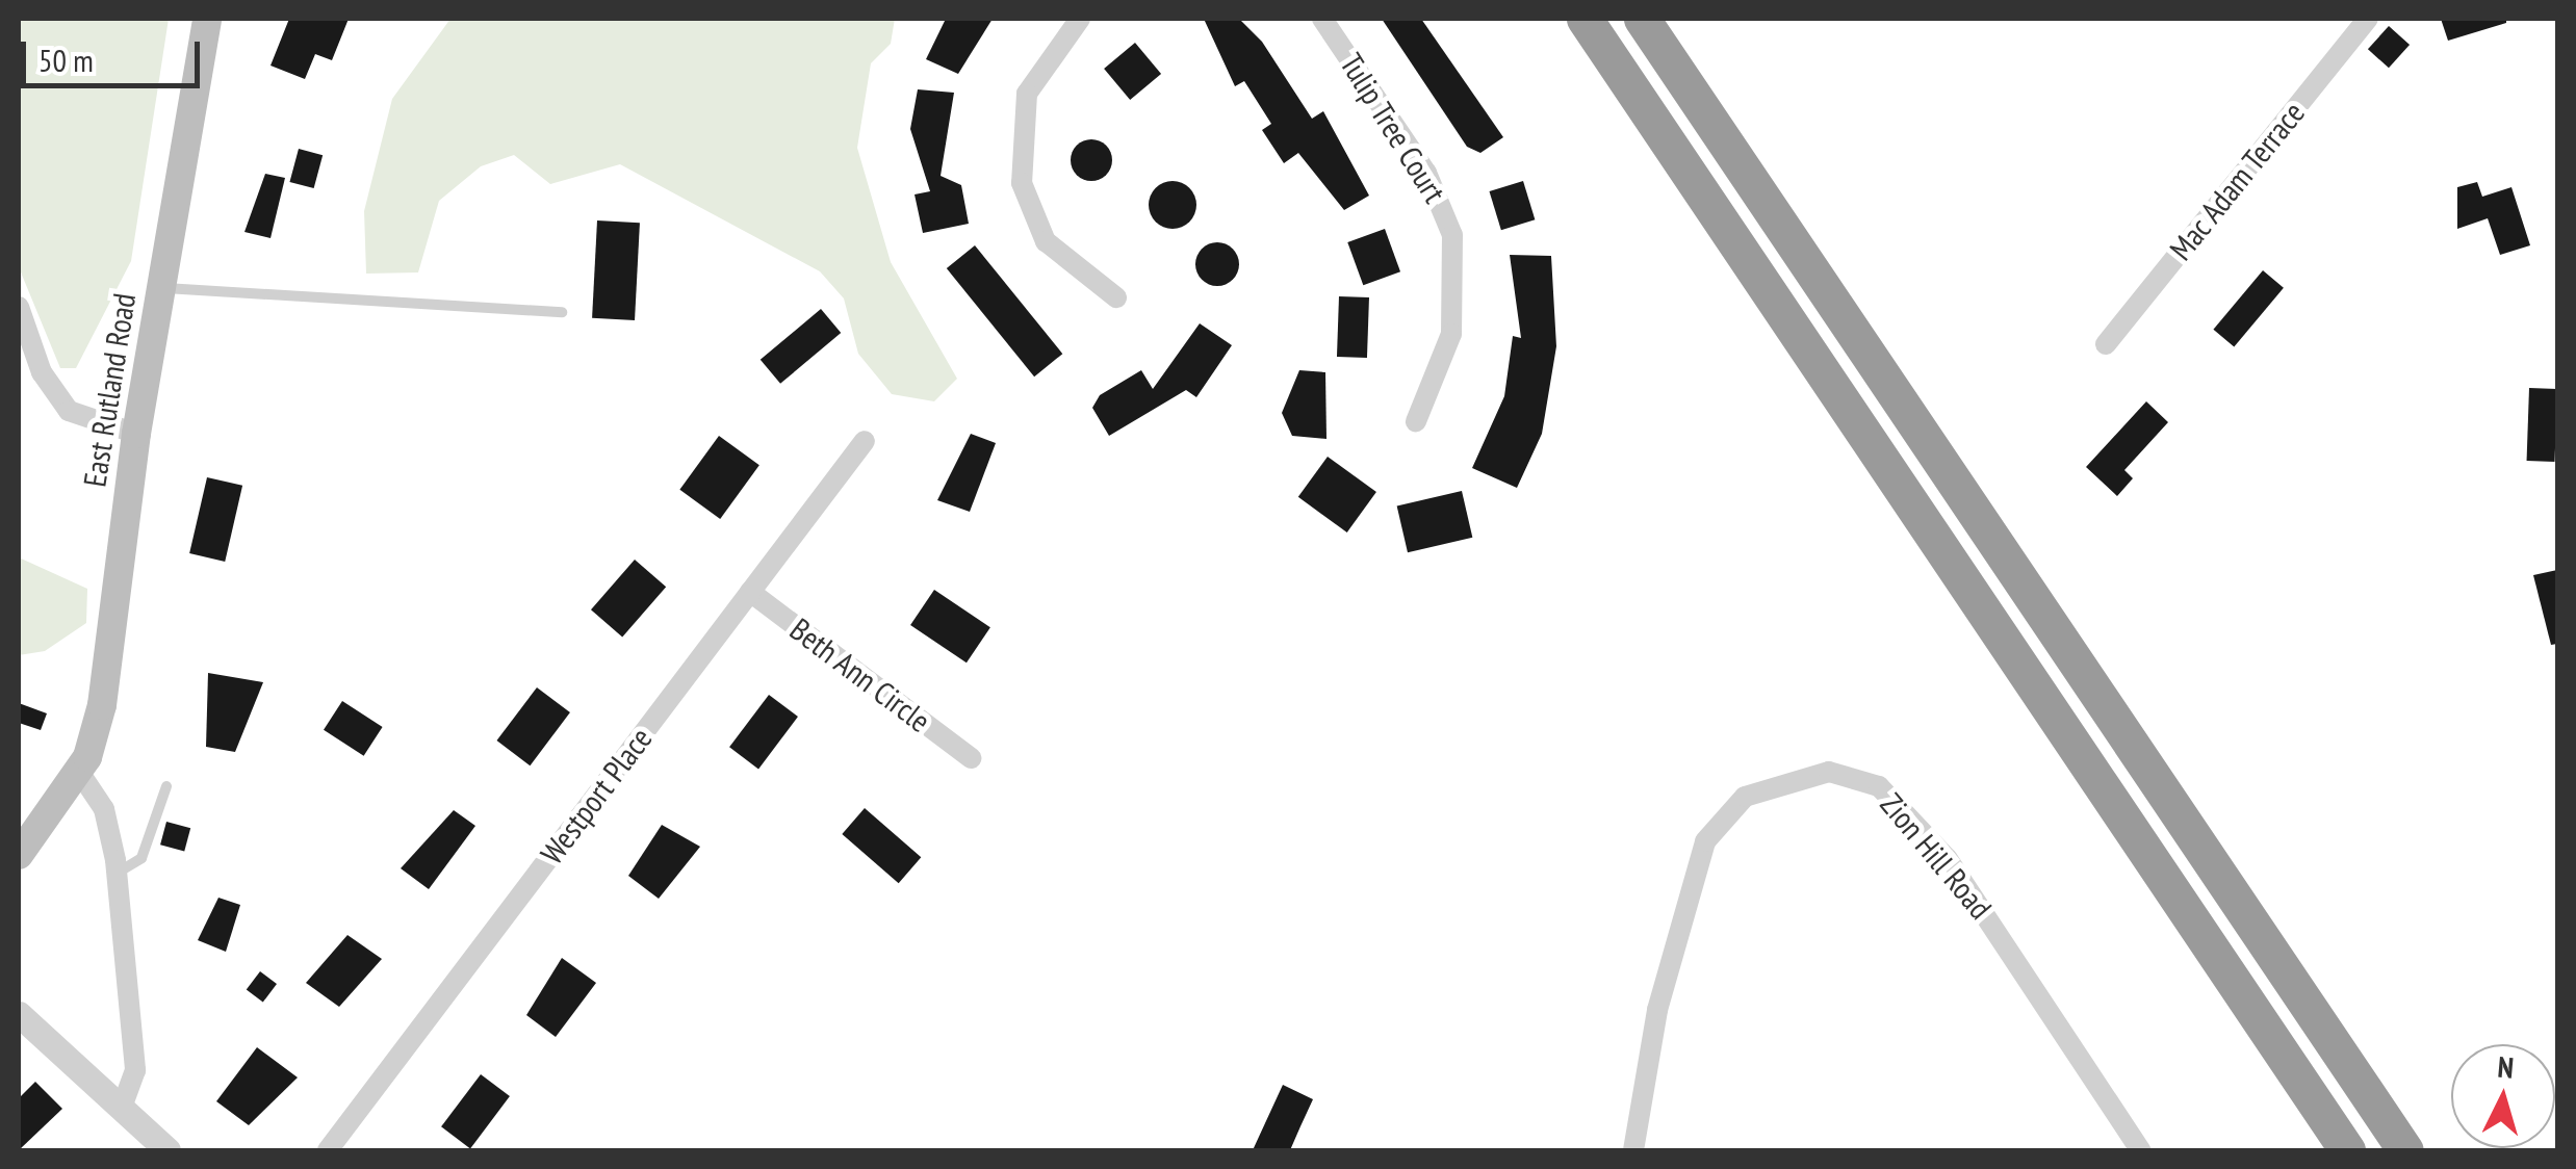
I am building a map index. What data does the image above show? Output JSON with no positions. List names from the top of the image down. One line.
{"streets":{"main road":["East Rutland Road"],"street":["Tulip Tree Court","Mac Adam Terrace","Beth Ann Circle","Westport Place","Zion Hill Road"]},"crossings":[["Beth Ann Circle","Westport Place"]],"scale_bar":"50 m","north":"top"}
